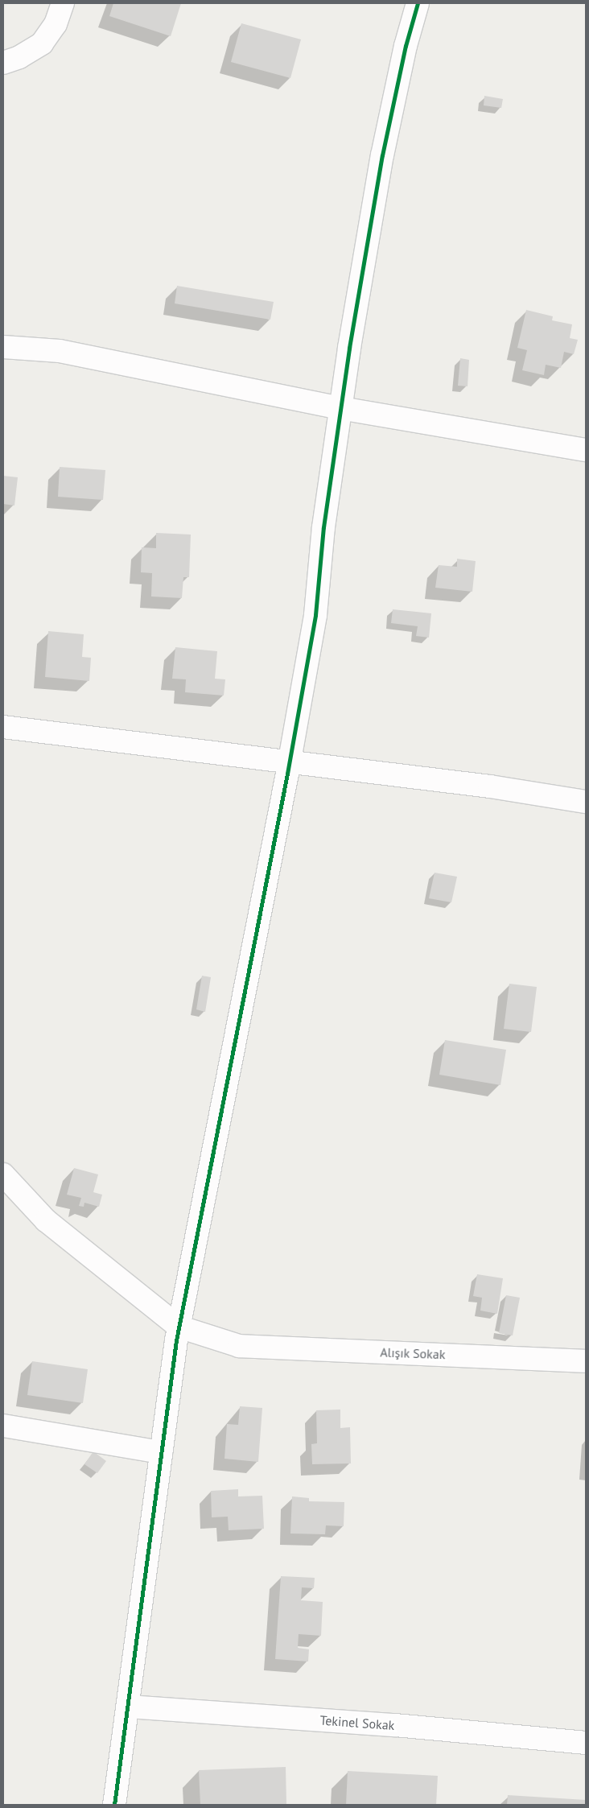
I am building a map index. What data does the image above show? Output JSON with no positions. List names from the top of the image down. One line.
{"streets":{"street":["Alışık Sokak","Tekinel Sokak"]}}
